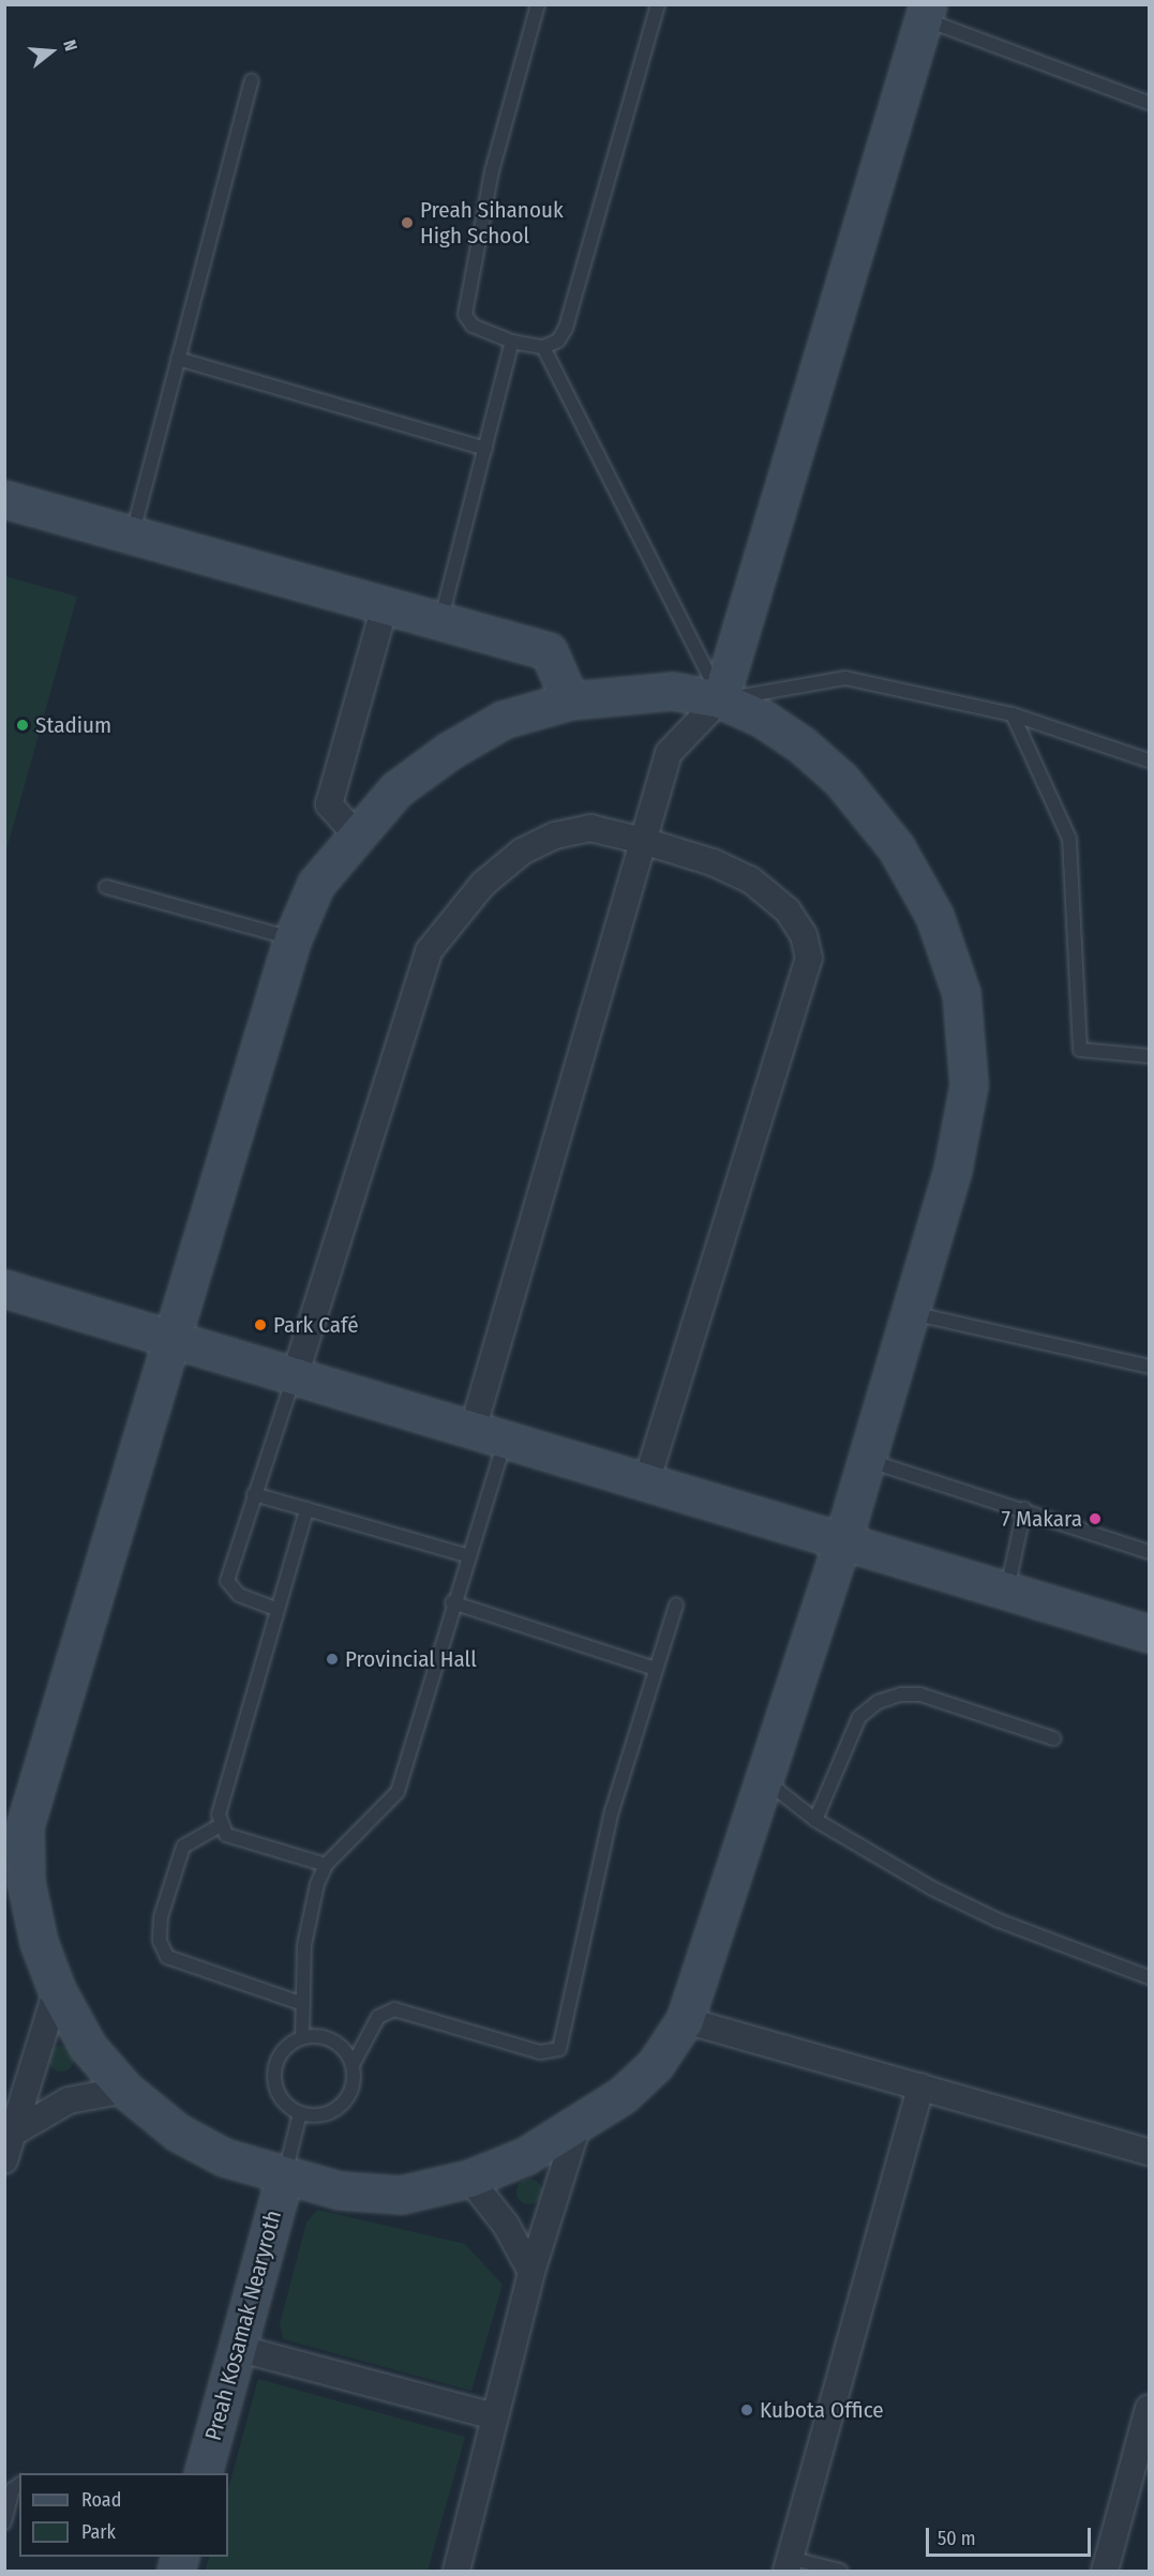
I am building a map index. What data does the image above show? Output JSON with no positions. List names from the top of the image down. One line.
{"streets":{"street":["Preah Kosamak Nearyroth"]},"places":["Preah Sihanouk High School","Stadium","Park Café","7 Makara","Provincial Hall","Kubota Office"],"legend":["Road","Park"],"scale_bar":"50 m","north":"right"}
